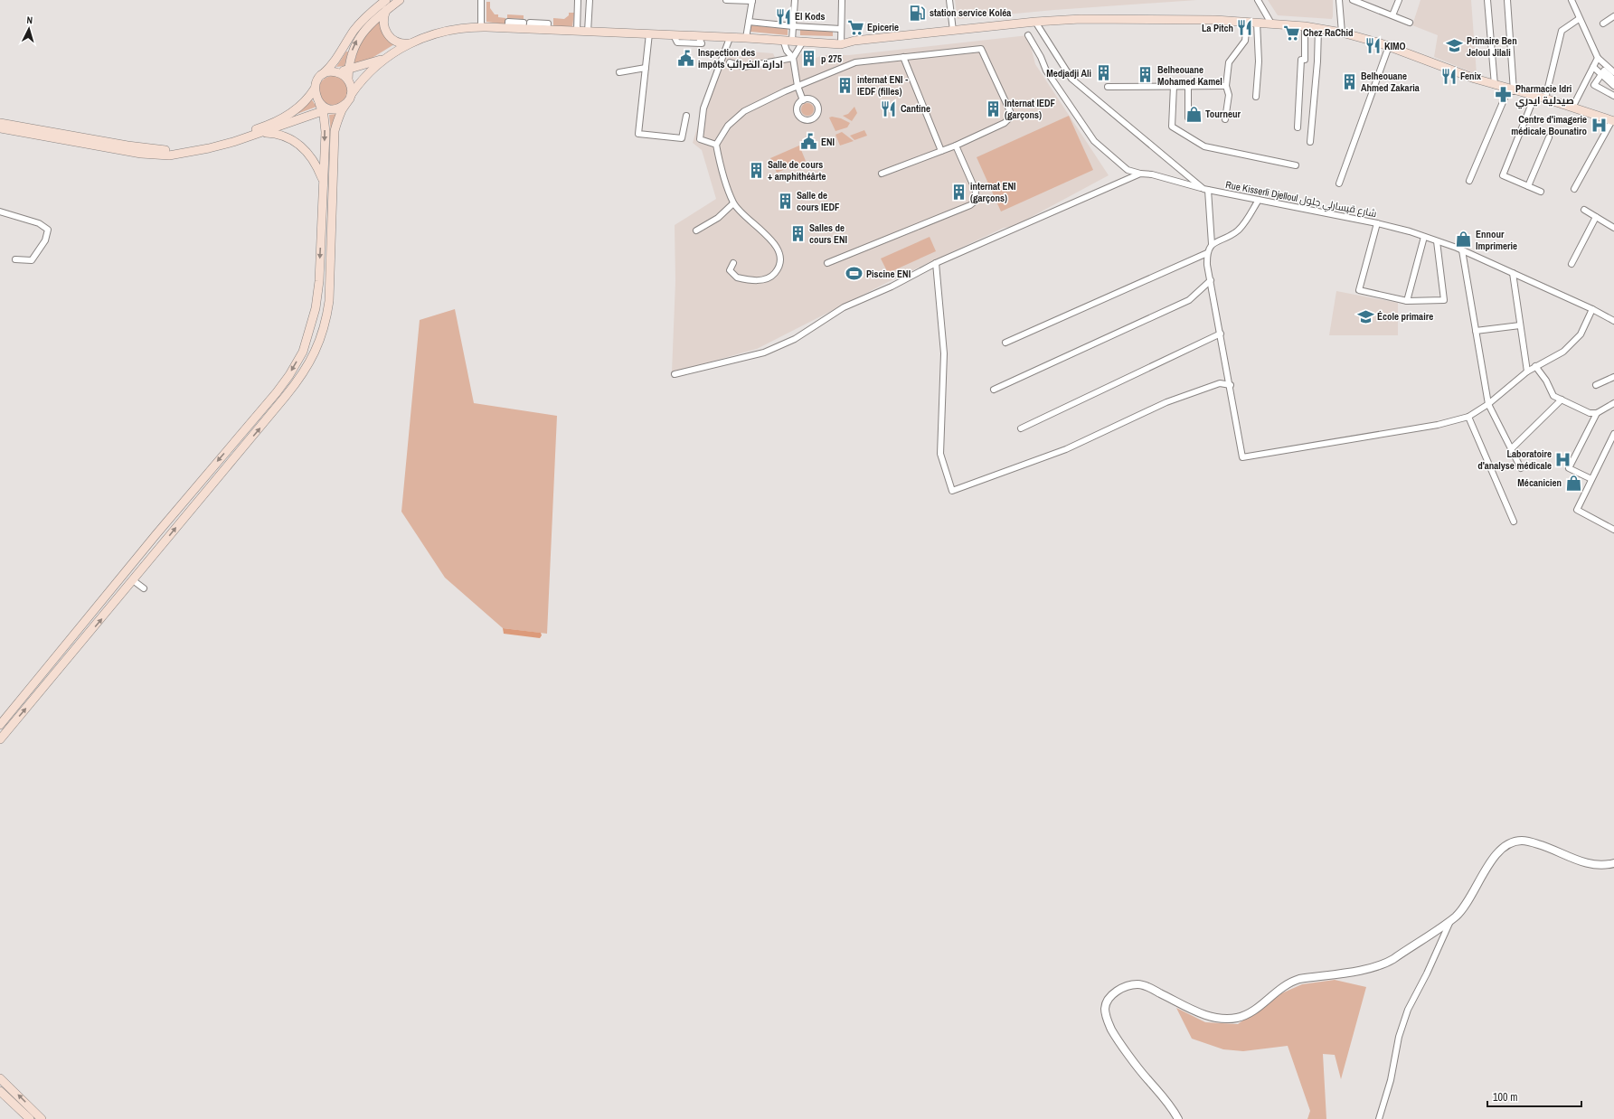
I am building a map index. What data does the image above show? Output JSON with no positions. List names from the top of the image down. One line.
{"streets":{"street":["Rue Kisserli Djelloul شارع قيسارلي جلول"]},"places":{"fuel station":["station service Koléa"],"restaurant":["El Kods","La Pitch","KIMO","Fenix","Cantine"],"supermarket":["Epicerie","Chez RaChid"],"school or university":["Primaire Ben Jeloul Jilali","École primaire"],"public building":["Inspection des impôts ادارة الضرائب","ENI"],"building":["p 275","Medjadji Ali","Belheouane Mohamed Kamel","Belheouane Ahmed Zakaria","internat ENI - IEDF (filles)","Internat IEDF (garçons)","Salle de cours + amphithéârte","internat ENI (garçons)","Salle de cours IEDF","Salles de cours ENI"],"pharmacy":["Pharmacie Idri صيدلية ايدري"],"shop":["Tourneur","Ennour Imprimerie","Mécanicien"],"hospital":["Centre d'imagerie médicale Bounatiro","Laboratoire d'analyse médicale"],"sports":["Piscine ENI"]},"scale_bar":"100 m","north":"top"}
